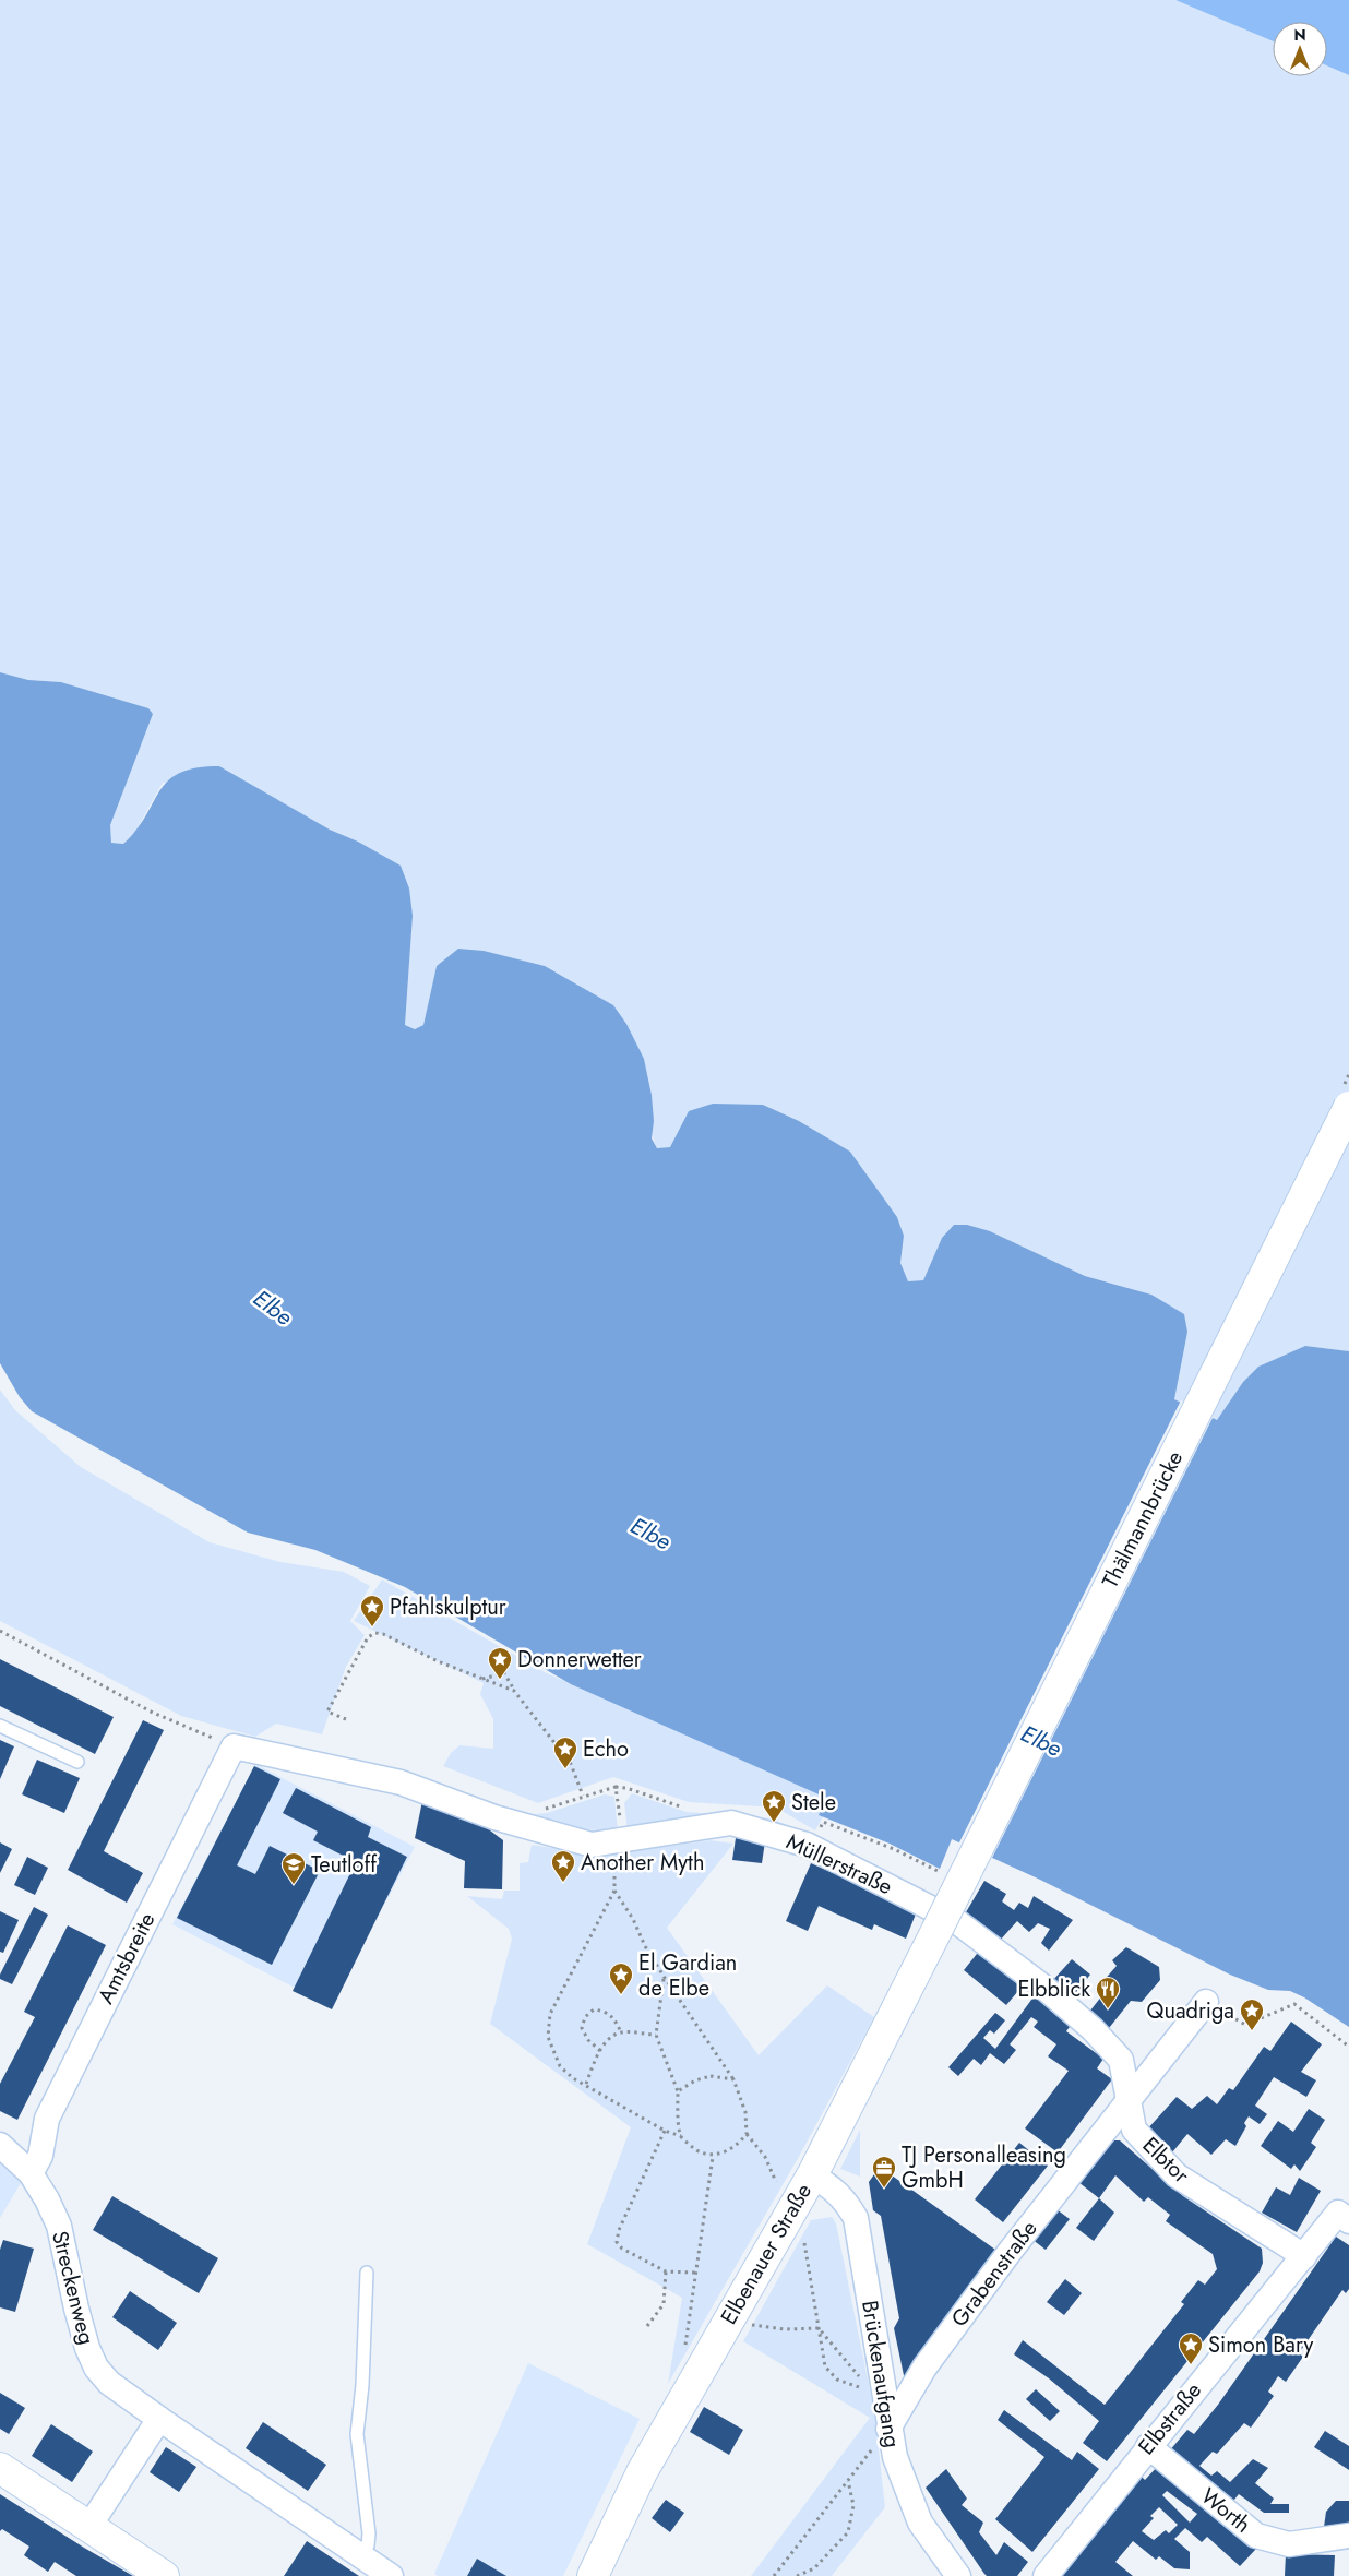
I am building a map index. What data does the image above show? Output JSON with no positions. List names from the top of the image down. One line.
{"streets":{"street":["Thälmannbrücke","Müllerstraße","Amtsbreite","Elbtor","Elbenauer Straße","Grabenstraße","Streckenweg","Brückenaufgang","Elbstraße","Worth"]},"crossings":[["Thälmannbrücke","Elbenauer Straße"],["Müllerstraße","Amtsbreite"],["Müllerstraße","Elbtor"],["Müllerstraße","Grabenstraße"],["Amtsbreite","Streckenweg"],["Elbtor","Grabenstraße"],["Elbtor","Elbstraße"],["Elbenauer Straße","Brückenaufgang"],["Grabenstraße","Brückenaufgang"],["Elbstraße","Worth"]],"water":["Elbe"],"places":{"place":["Pfahlskulptur","Donnerwetter","Echo","Stele","Another Myth","El Gardian de Elbe","Quadriga","Simon Bary"],"school or university":["Teutloff"],"restaurant":["Elbblick"],"office":["TJ Personalleasing GmbH"]},"north":"top"}
